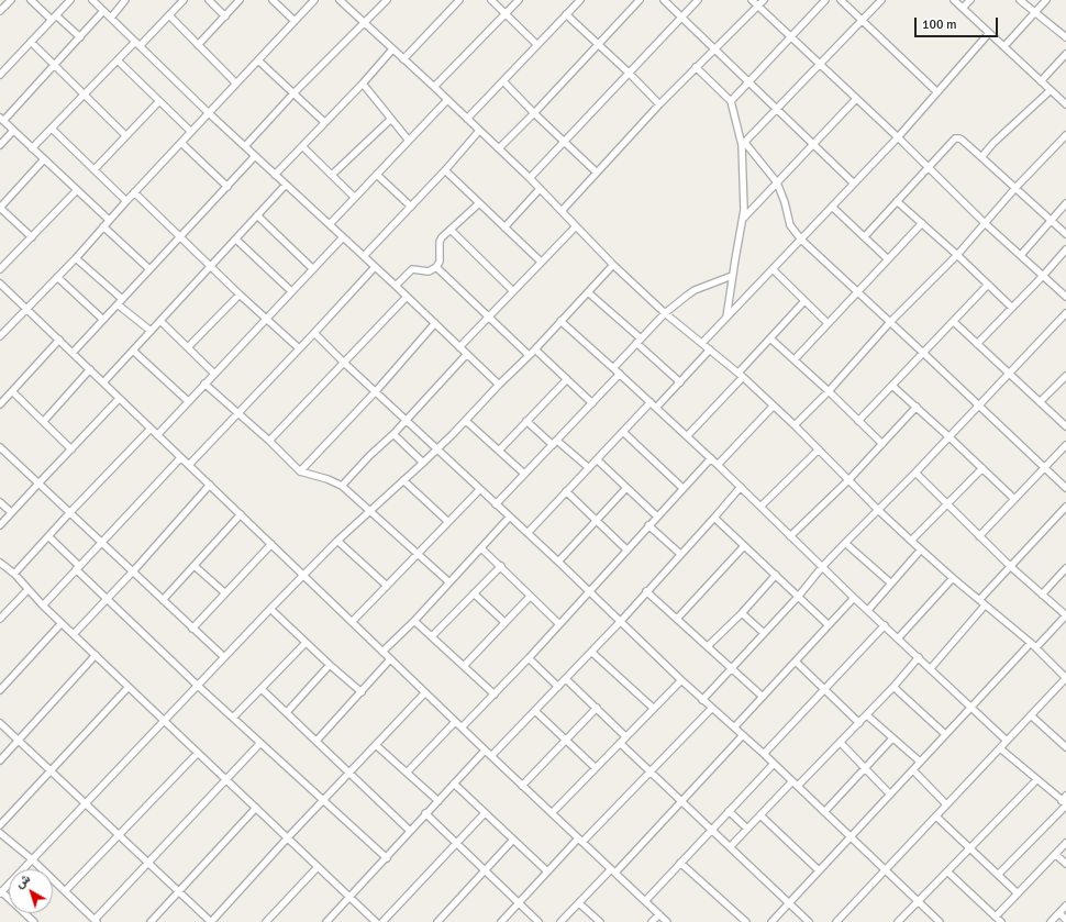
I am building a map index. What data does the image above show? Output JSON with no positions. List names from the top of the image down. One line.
{"scale_bar":"100 m","north":"top left"}
